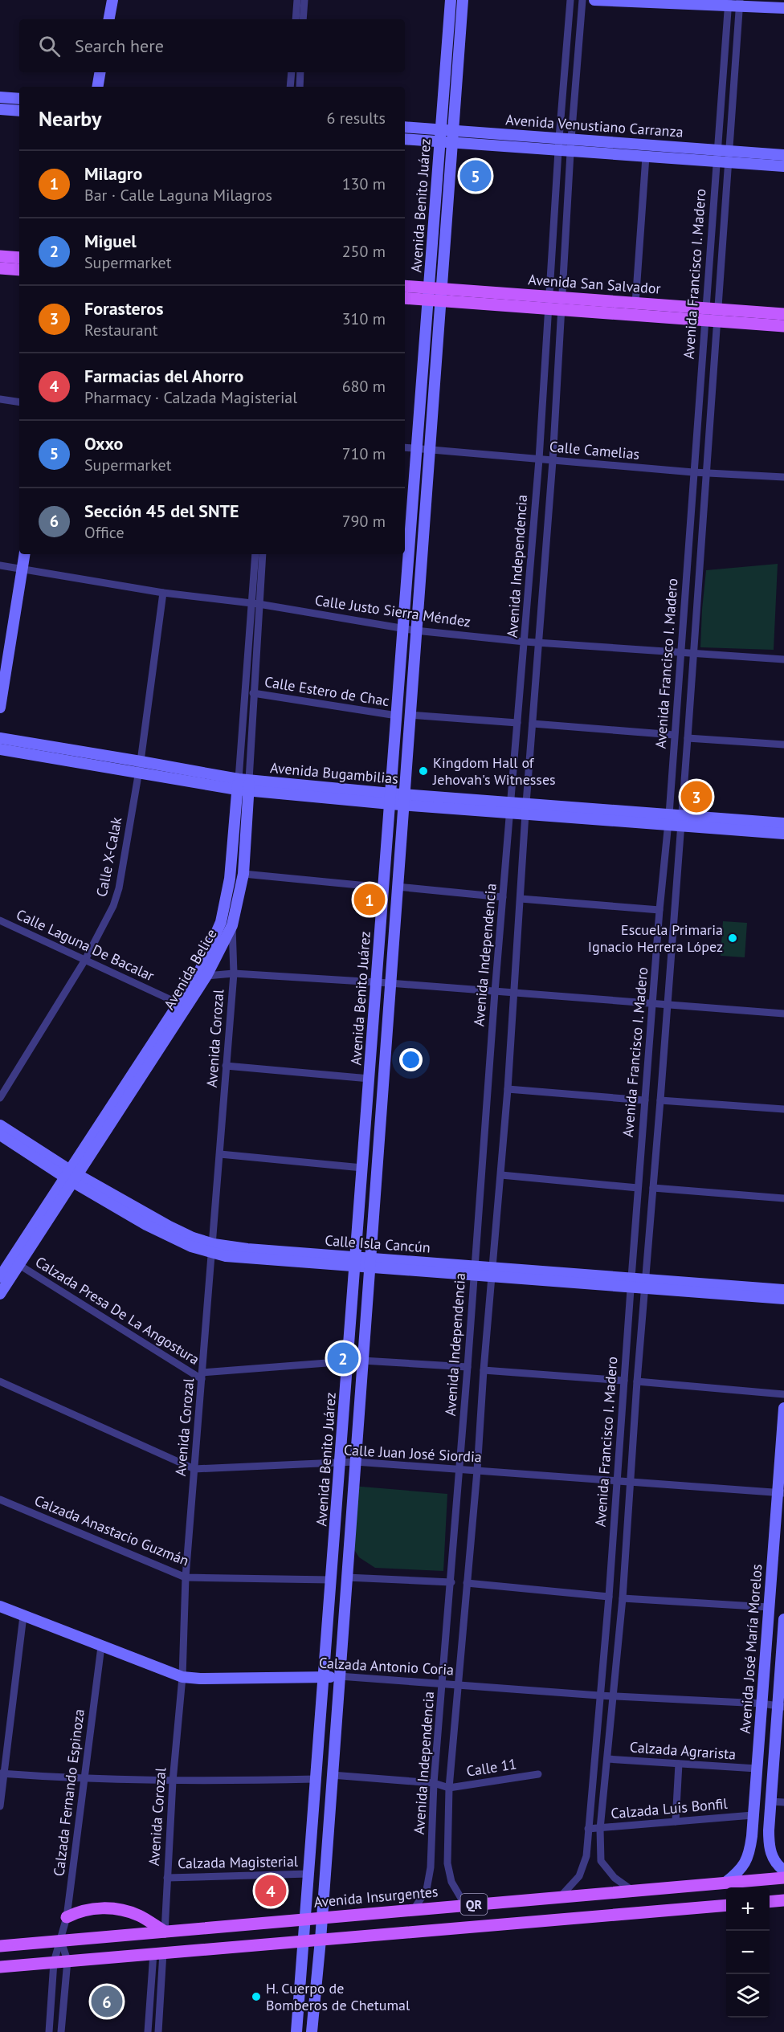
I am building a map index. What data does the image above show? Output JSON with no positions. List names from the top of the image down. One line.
{"streets":{"main road":["Avenida Venustiano Carranza","Avenida Benito Juárez","Avenida San Salvador","Avenida Bugambilias","Avenida Belice","Calle Isla Cancún","Avenida José María Morelos","Calzada Antonio Coria","Avenida Insurgentes","QR"],"street":["Avenida Francisco I. Madero","Calle Camelias","Avenida Independencia","Calle Justo Sierra Méndez","Calle Estero de Chac","Calle X-Calak","Calle Laguna De Bacalar","Avenida Corozal","Calzada Presa De La Angostura","Calle Juan José Siordia","Calzada Anastacio Guzmán","Calzada Agrarista","Calle 11","Calzada Fernando Espinoza","Calzada Luis Bonfil","Calzada Magisterial"]},"crossings":[["Avenida Venustiano Carranza","Avenida Benito Juárez"],["Avenida Venustiano Carranza","Avenida Francisco I. Madero"],["Avenida Venustiano Carranza","Avenida Independencia"],["Avenida Benito Juárez","Avenida San Salvador"],["Avenida Benito Juárez","Calle Camelias"],["Avenida Benito Juárez","Calle Justo Sierra Méndez"],["Avenida Benito Juárez","Calle Estero de Chac"],["Avenida Benito Juárez","Avenida Bugambilias"],["Avenida Benito Juárez","Calle Isla Cancún"],["Avenida Benito Juárez","Calzada Presa De La Angostura"],["Avenida Benito Juárez","Calle Juan José Siordia"],["Avenida Benito Juárez","Calzada Anastacio Guzmán"],["Avenida Benito Juárez","Calzada Antonio Coria"],["Avenida Benito Juárez","Calzada Magisterial"],["Avenida Benito Juárez","Avenida Insurgentes"],["Avenida Benito Juárez","QR"],["Avenida Francisco I. Madero","Avenida San Salvador"],["Avenida Francisco I. Madero","Calle Camelias"],["Avenida Francisco I. Madero","Calle Justo Sierra Méndez"],["Avenida Francisco I. Madero","Avenida Bugambilias"],["Avenida Francisco I. Madero","Calle Isla Cancún"],["Avenida Francisco I. Madero","Calle Juan José Siordia"],["Avenida Francisco I. Madero","Calzada Antonio Coria"],["Avenida Francisco I. Madero","Calzada Agrarista"],["Avenida Francisco I. Madero","Calzada Luis Bonfil"],["Avenida Francisco I. Madero","Avenida Insurgentes"],["Avenida San Salvador","Avenida Independencia"],["Calle Camelias","Avenida Independencia"],["Avenida Independencia","Calle Justo Sierra Méndez"],["Avenida Independencia","Avenida Bugambilias"],["Avenida Independencia","Calle Isla Cancún"],["Avenida Independencia","Calle Juan José Siordia"],["Avenida Independencia","Calzada Antonio Coria"],["Avenida Independencia","Calle 11"],["Avenida Independencia","Avenida Insurgentes"],["Calle Justo Sierra Méndez","Calle X-Calak"],["Calle Justo Sierra Méndez","Avenida Belice"],["Calle Estero de Chac","Avenida Belice"],["Avenida Bugambilias","Calle X-Calak"],["Avenida Bugambilias","Avenida Belice"],["Calle X-Calak","Calle Laguna De Bacalar"],["Calle Laguna De Bacalar","Avenida Belice"],["Avenida Belice","Avenida Corozal"],["Avenida Belice","Calle Isla Cancún"],["Avenida Belice","Calzada Presa De La Angostura"],["Avenida Corozal","Calle Isla Cancún"],["Avenida Corozal","Calzada Presa De La Angostura"],["Avenida Corozal","Calle Juan José Siordia"],["Avenida Corozal","Calzada Anastacio Guzmán"],["Avenida Corozal","Calzada Antonio Coria"],["Avenida Corozal","Calzada Magisterial"],["Avenida Corozal","Avenida Insurgentes"],["Calle Juan José Siordia","Avenida José María Morelos"],["Avenida José María Morelos","Calzada Antonio Coria"],["Avenida José María Morelos","Calzada Agrarista"],["Avenida José María Morelos","Calzada Luis Bonfil"],["Avenida José María Morelos","Avenida Insurgentes"],["Calzada Antonio Coria","Calzada Fernando Espinoza"],["Calzada Fernando Espinoza","Avenida Insurgentes"],["Calzada Fernando Espinoza","QR"]],"places":["Kingdom Hall of Jehovah's Witnesses","Escuela Primaria Ignacio Herrera López","H. Cuerpo de Bomberos de Chetumal"],"page":{"search":"Search here","heading":["Nearby","6 results"],"list":[{"mark":"1","name":"Milagro","note":"Bar · Calle Laguna Milagros","value":"130 m"},{"mark":"2","name":"Miguel","note":"Supermarket","value":"250 m"},{"mark":"3","name":"Forasteros","note":"Restaurant","value":"310 m"},{"mark":"4","name":"Farmacias del Ahorro","note":"Pharmacy · Calzada Magisterial","value":"680 m"},{"mark":"5","name":"Oxxo","note":"Supermarket","value":"710 m"},{"mark":"6","name":"Sección 45 del SNTE","note":"Office","value":"790 m"}],"pins":["5","3","1","2","4","6"],"map_buttons":["+","−"]}}
